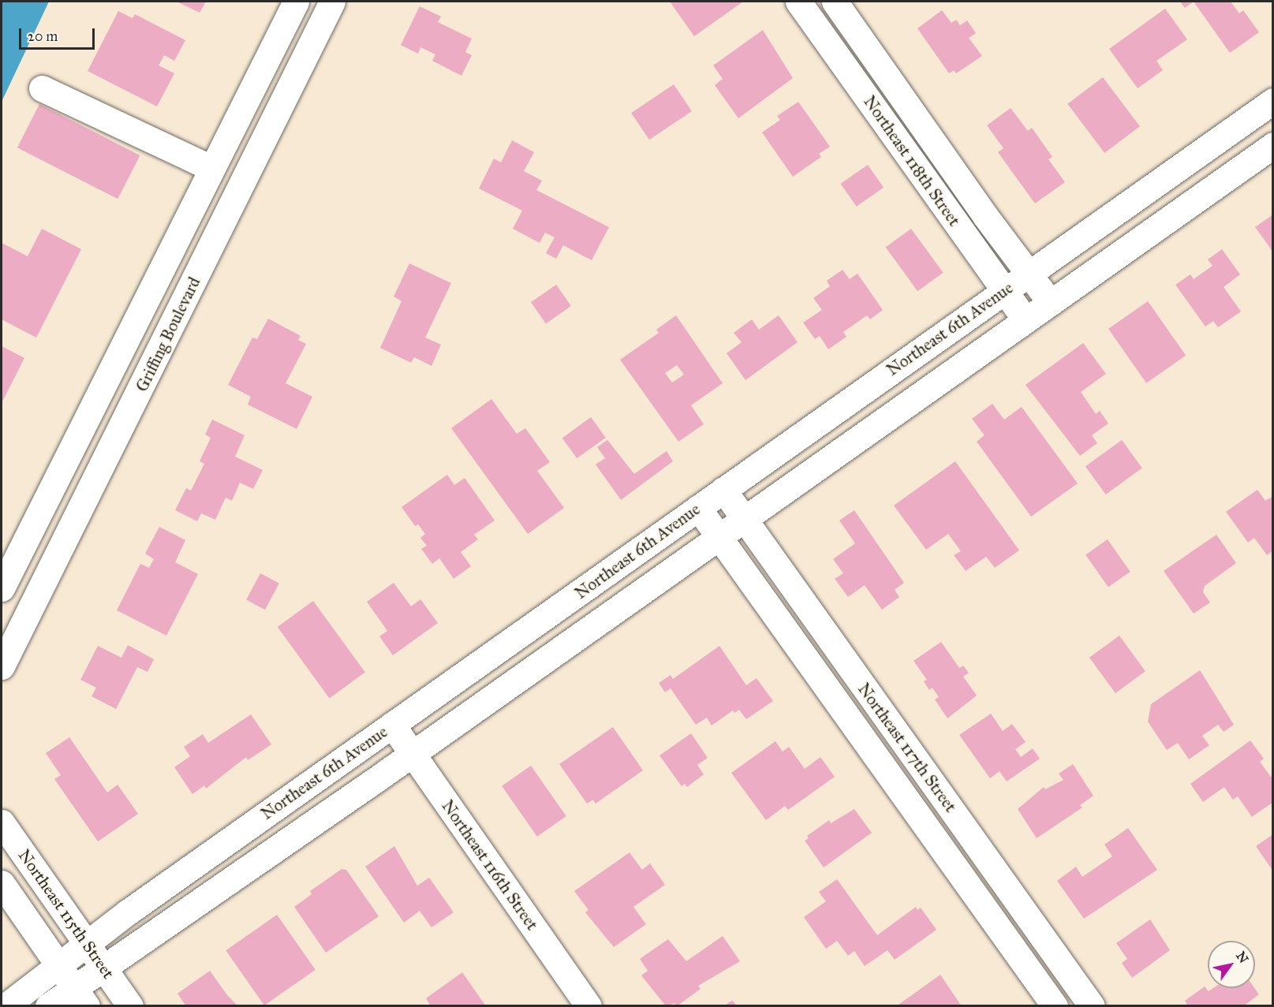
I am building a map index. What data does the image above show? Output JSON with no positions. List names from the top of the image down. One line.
{"streets":{"street":["Northeast 118th Street","Northeast 6th Avenue","Griffing Boulevard","Northeast 117th Street","Northeast 116th Street","Northeast 115th Street"]},"crossings":[["Northeast 118th Street","Northeast 6th Avenue"],["Northeast 6th Avenue","Northeast 117th Street"],["Northeast 6th Avenue","Northeast 116th Street"],["Northeast 6th Avenue","Northeast 115th Street"]],"scale_bar":"20 m","north":"top right"}
